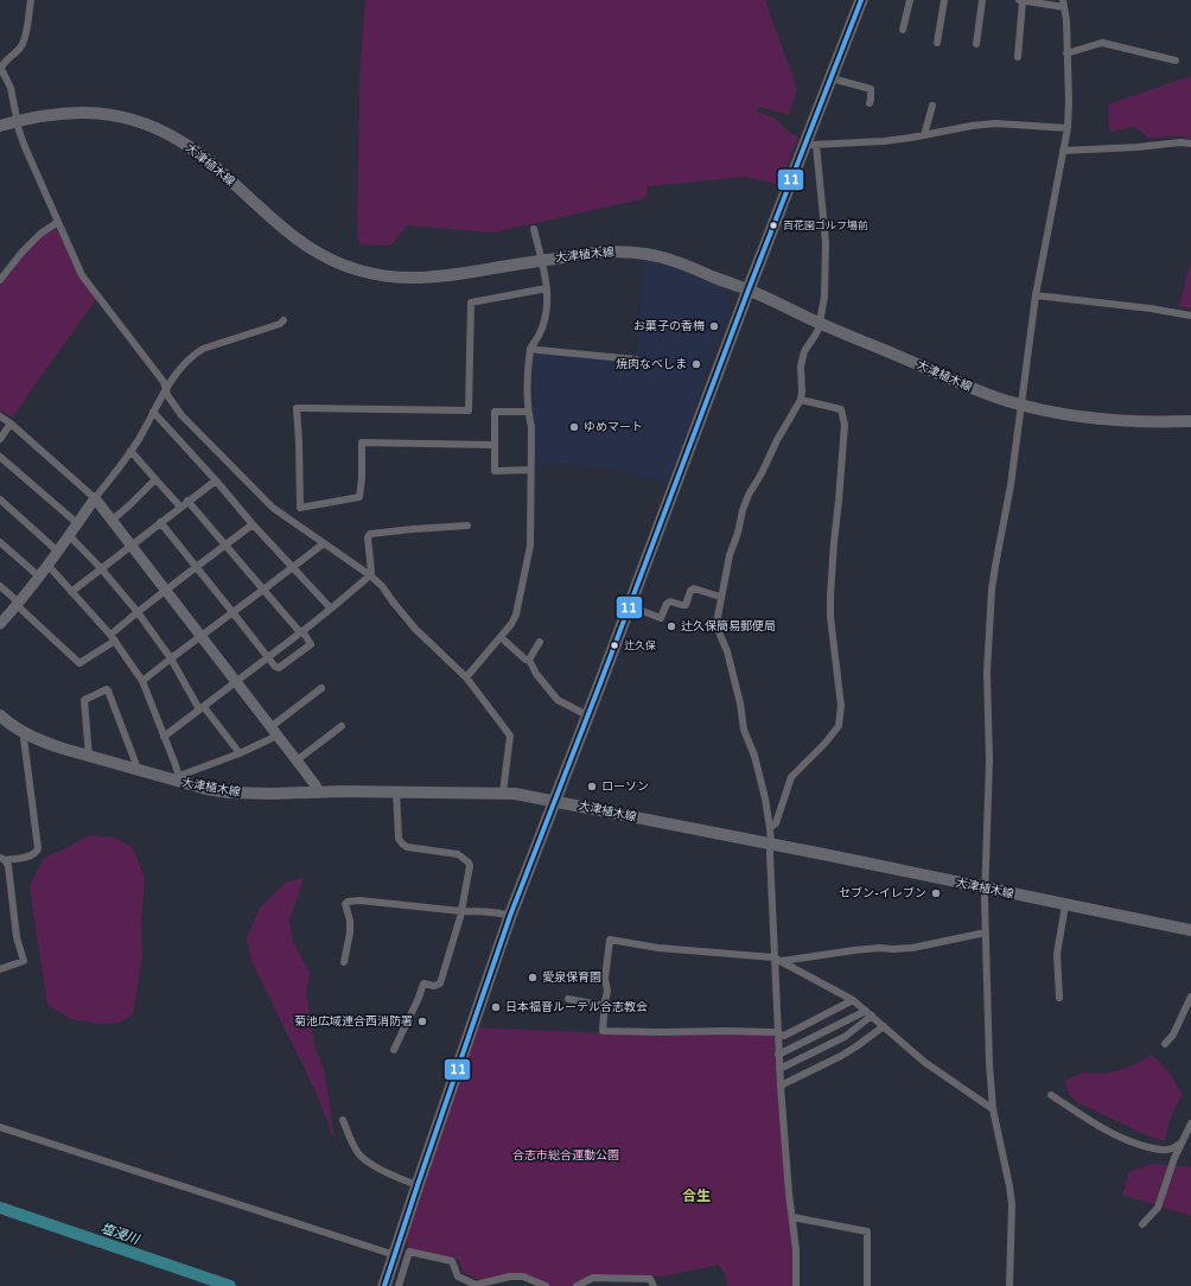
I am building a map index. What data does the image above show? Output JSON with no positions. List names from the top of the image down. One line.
{"streets":{"main road":["大津植木線"]},"districts":["合生"],"water":["塩浸川"],"parks":["合志市総合運動公園"],"places":["百花園ゴルフ場前","お菓子の香梅","焼肉なべしま","ゆめマート","辻久保簡易郵便局","辻久保","ローソン","セブン-イレブン","愛泉保育園","日本福音ルーテル合志教会","菊池広域連合西消防署"],"lines":["transit line 11"]}
